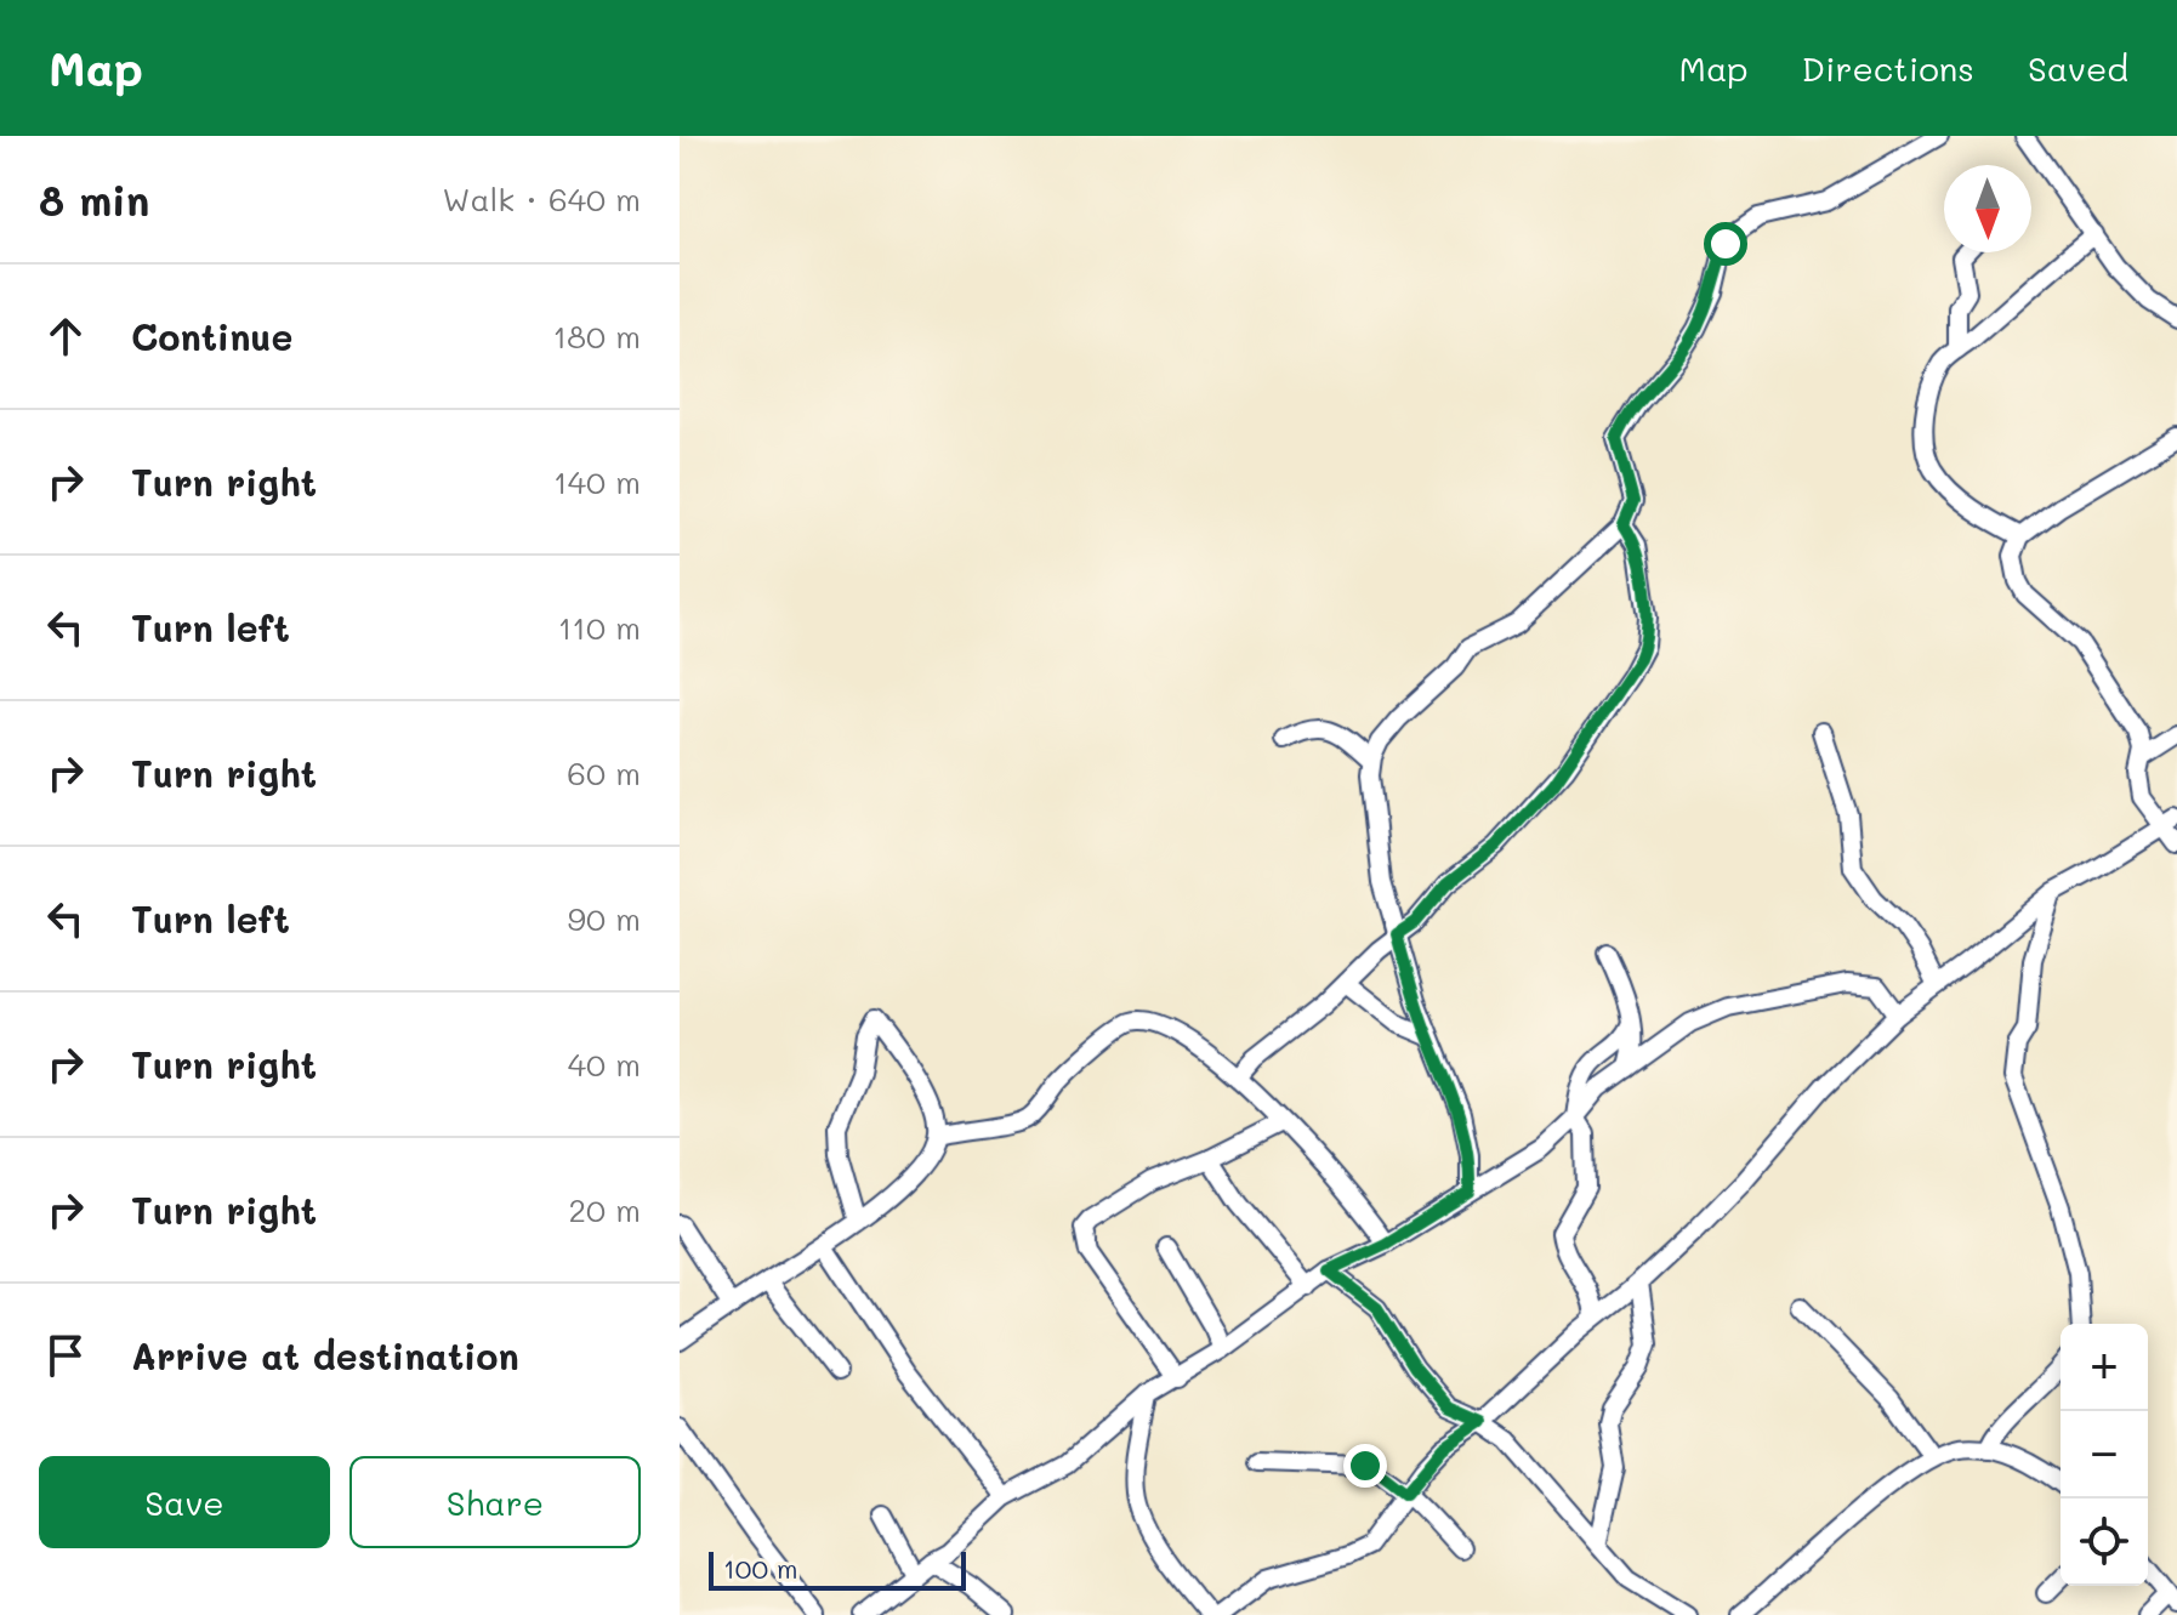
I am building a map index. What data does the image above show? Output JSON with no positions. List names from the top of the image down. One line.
{"scale_bar":"100 m","north":"bottom","page":{"header":"Map","nav":["Map","Directions","Saved"],"heading":["8 min","Walk · 640 m"],"list":[["Continue","180 m"],["Turn right","140 m"],["Turn left","110 m"],["Turn right","60 m"],["Turn left","90 m"],["Turn right","40 m"],["Turn right","20 m"],"Arrive at destination"],"map_buttons":["+","−"],"buttons":["Save","Share"],"scale":"100 m"}}
